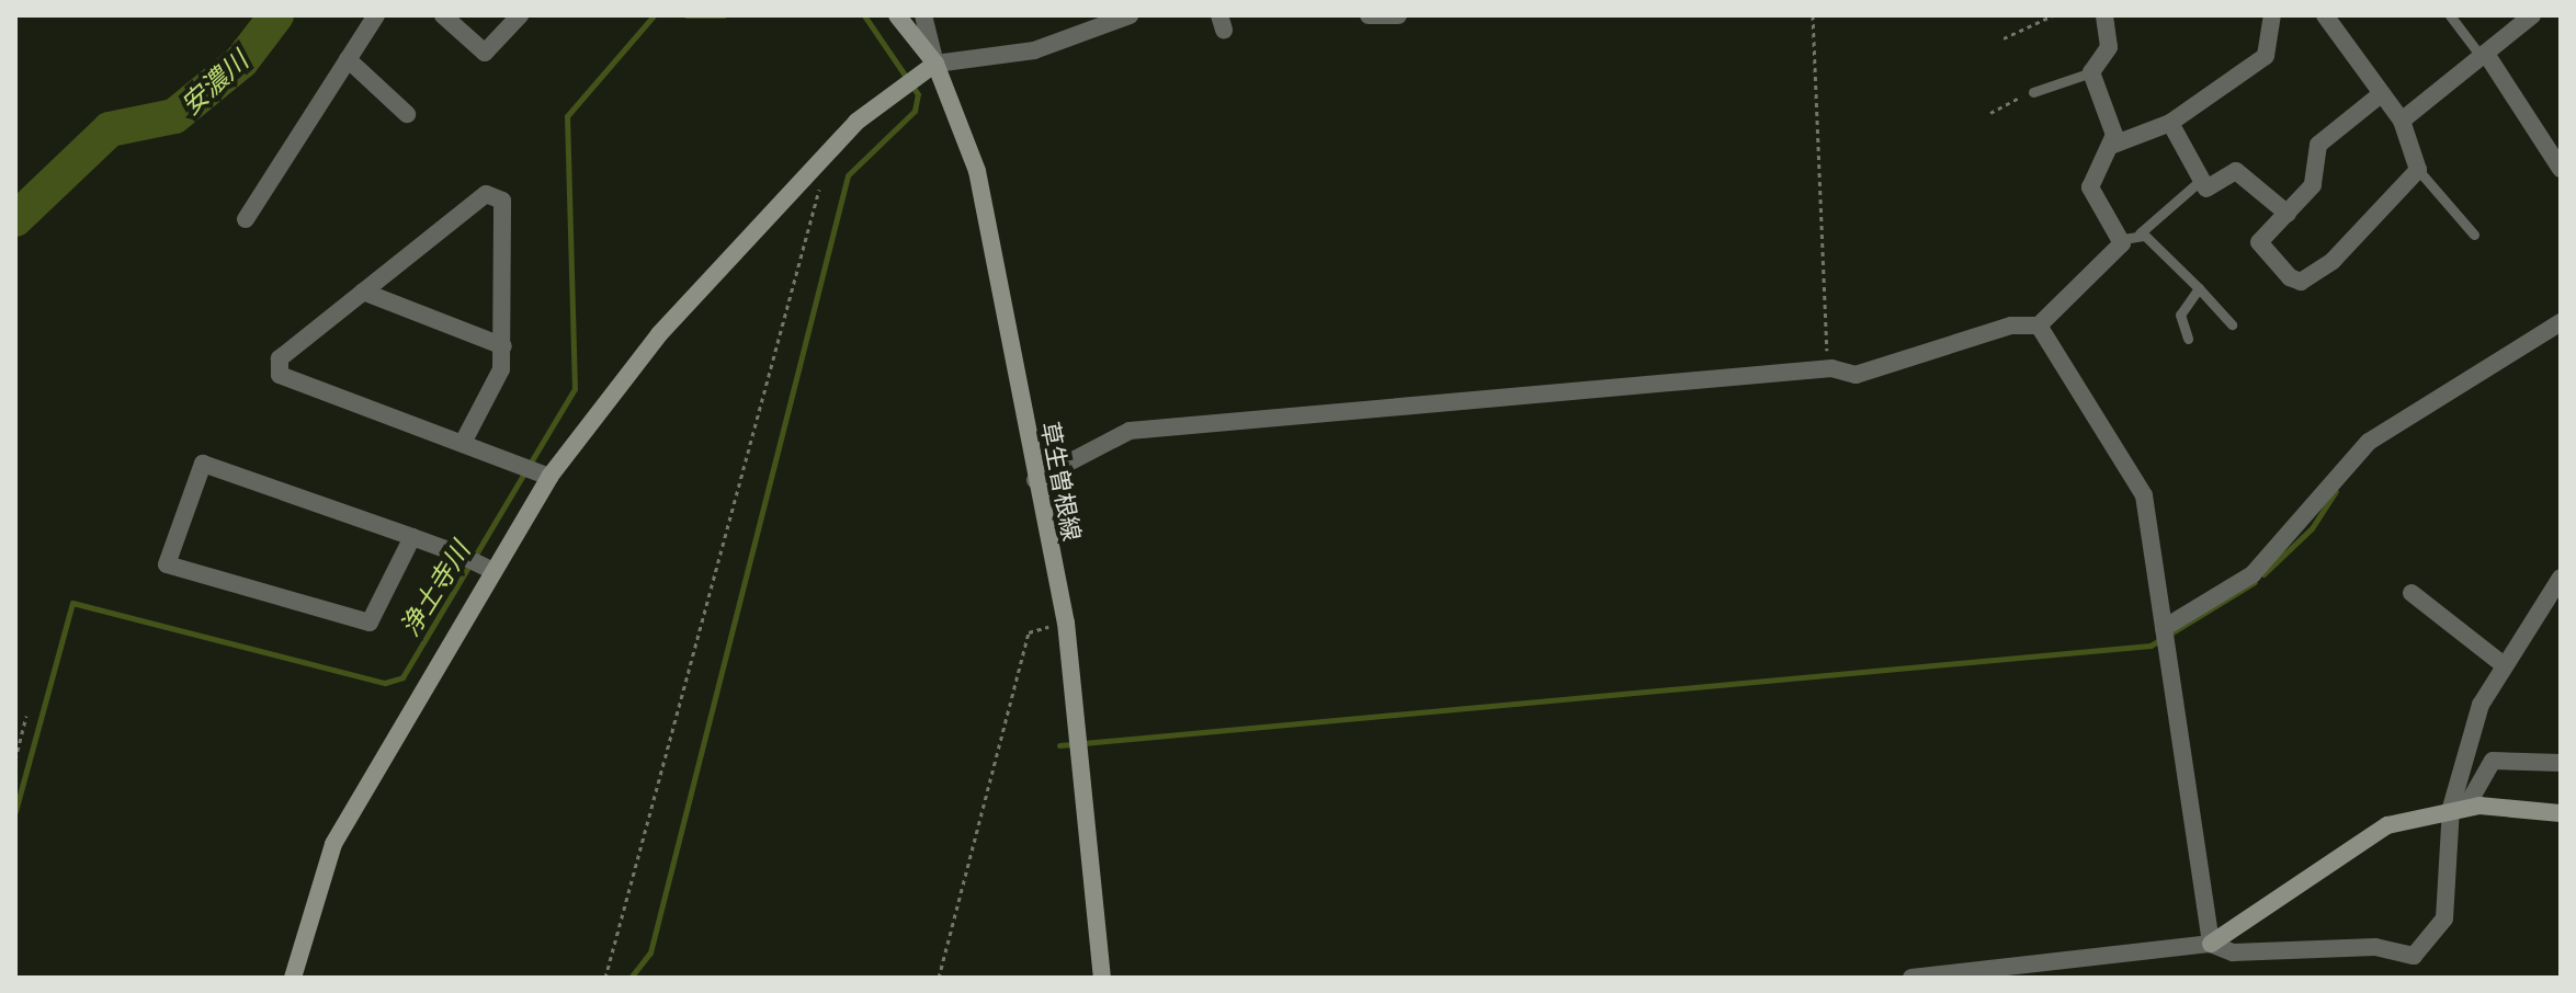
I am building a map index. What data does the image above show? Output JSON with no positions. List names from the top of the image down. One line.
{"streets":{"street":["草生曽根線"]},"water":["安濃川","浄土寺川"]}
